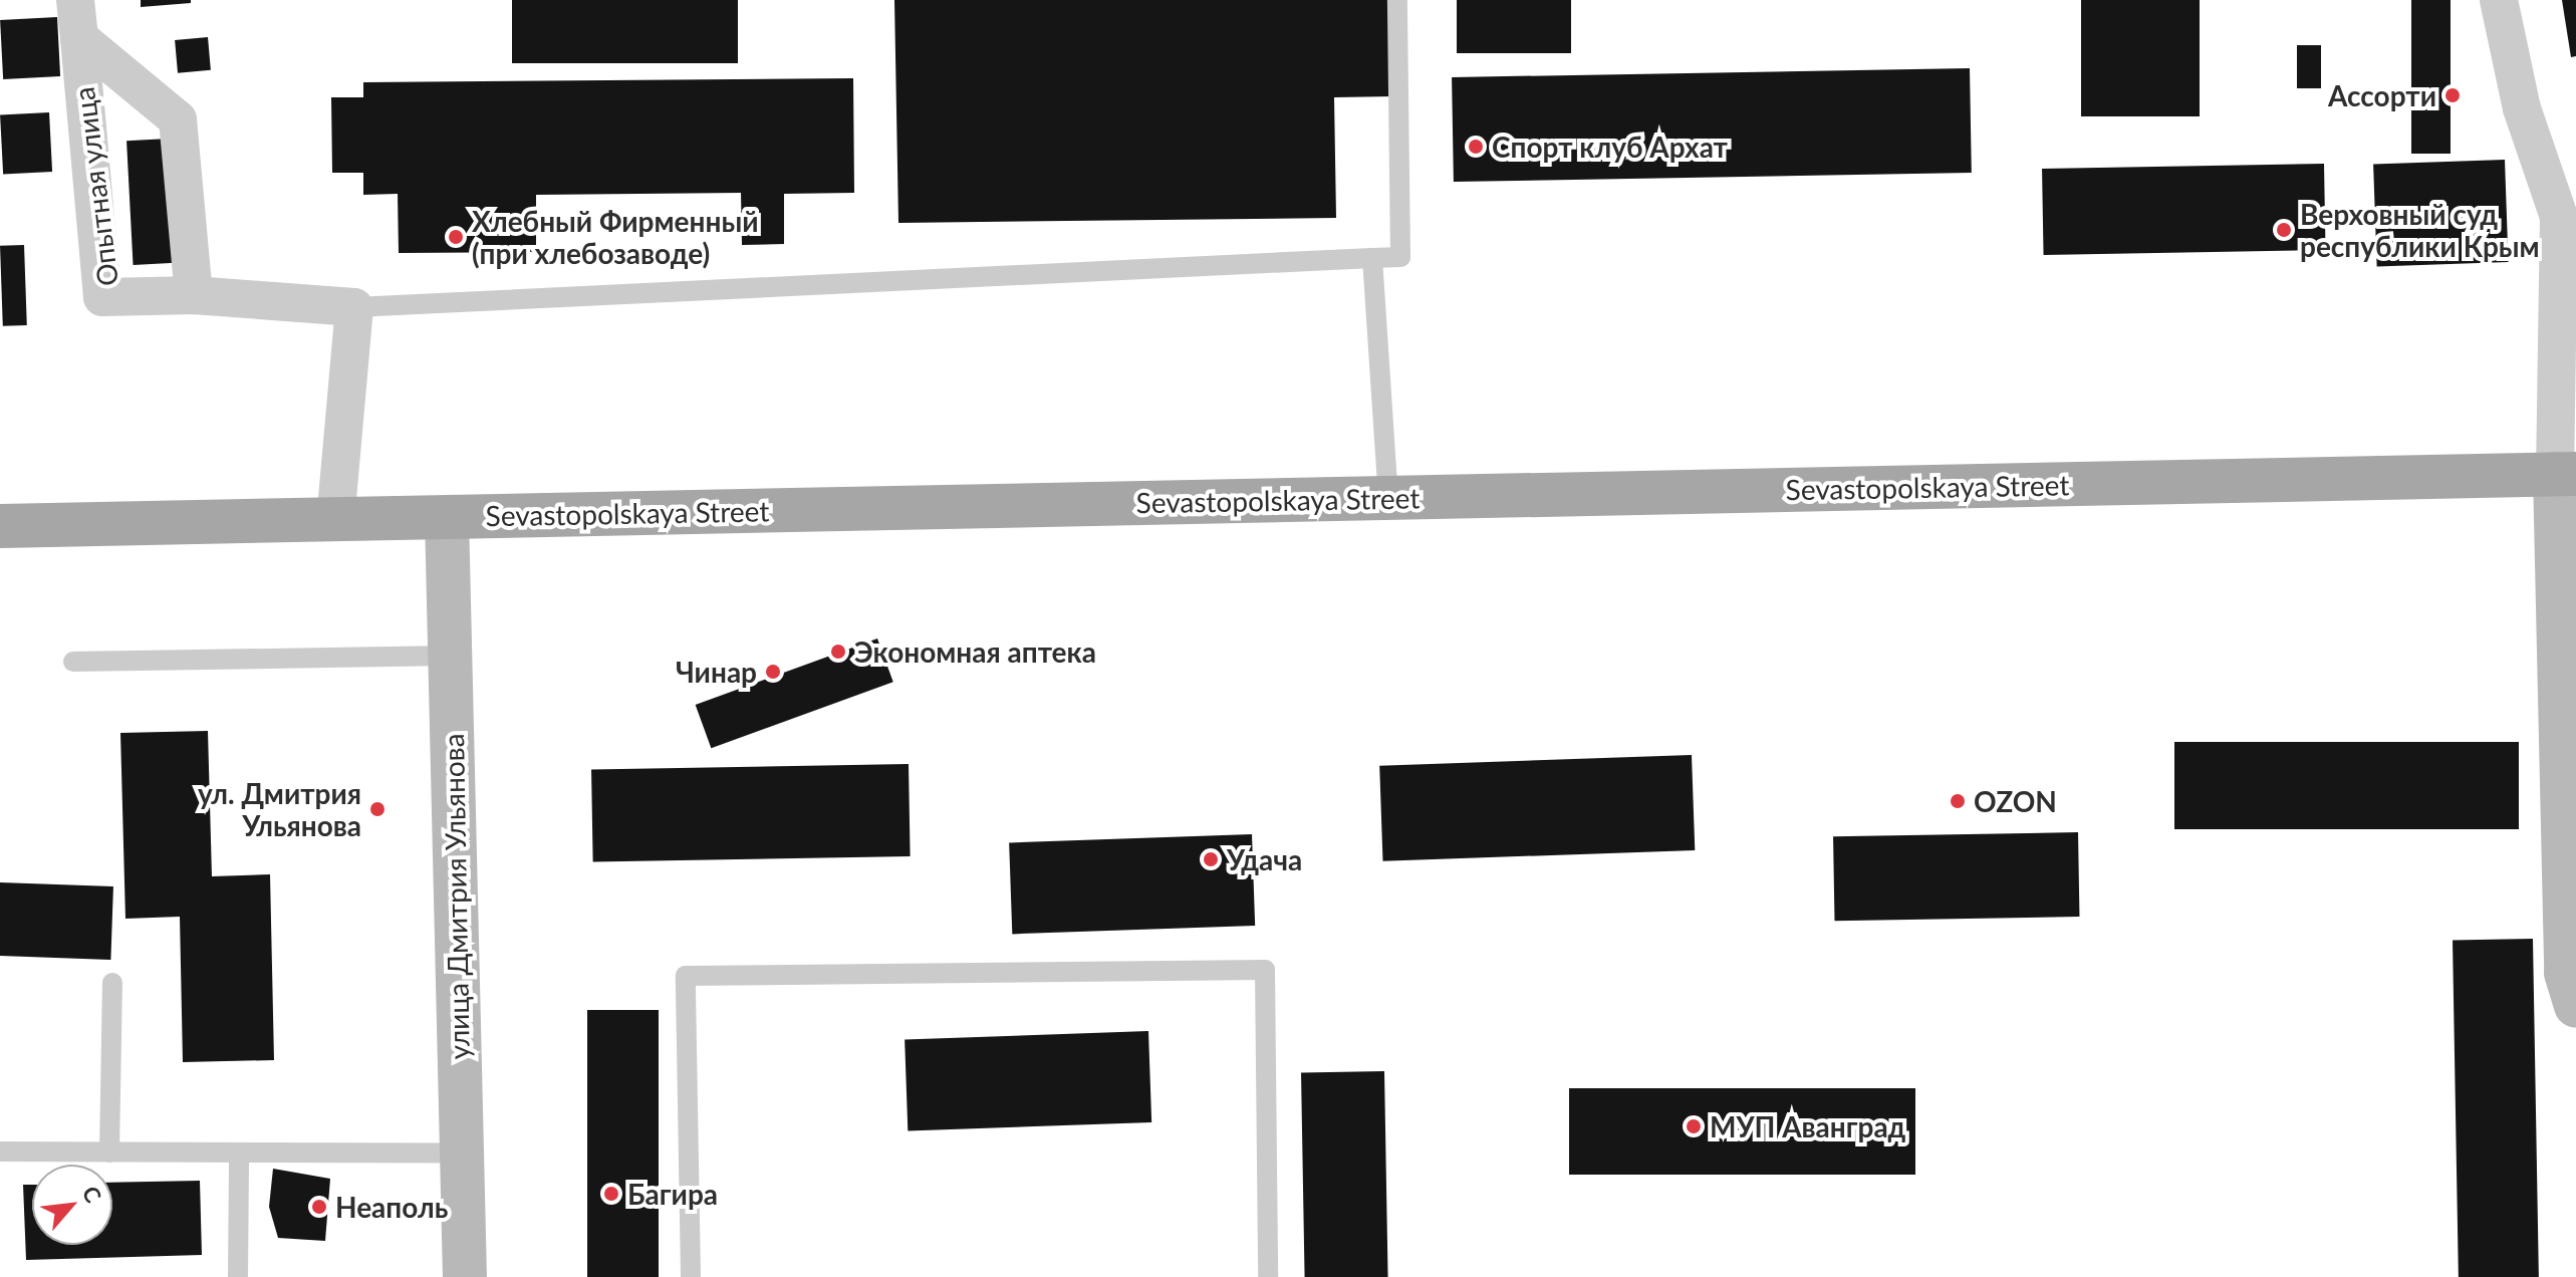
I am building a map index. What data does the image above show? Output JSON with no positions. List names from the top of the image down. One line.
{"streets":{"main road":["Sevastopolskaya Street","улица Дмитрия Ульянова"],"street":["Опытная улица"]},"crossings":[["Sevastopolskaya Street","улица Дмитрия Ульянова"]],"places":["Ассорти","Спорт клуб Архат","Верховный суд республики Крым","Хлебный Фирменный (при хлебозаводе)","Экономная аптека","Чинар","OZON","ул. Дмитрия Ульянова","Удача","МУП Аванград","Багира","Неаполь"],"north":"top right"}
